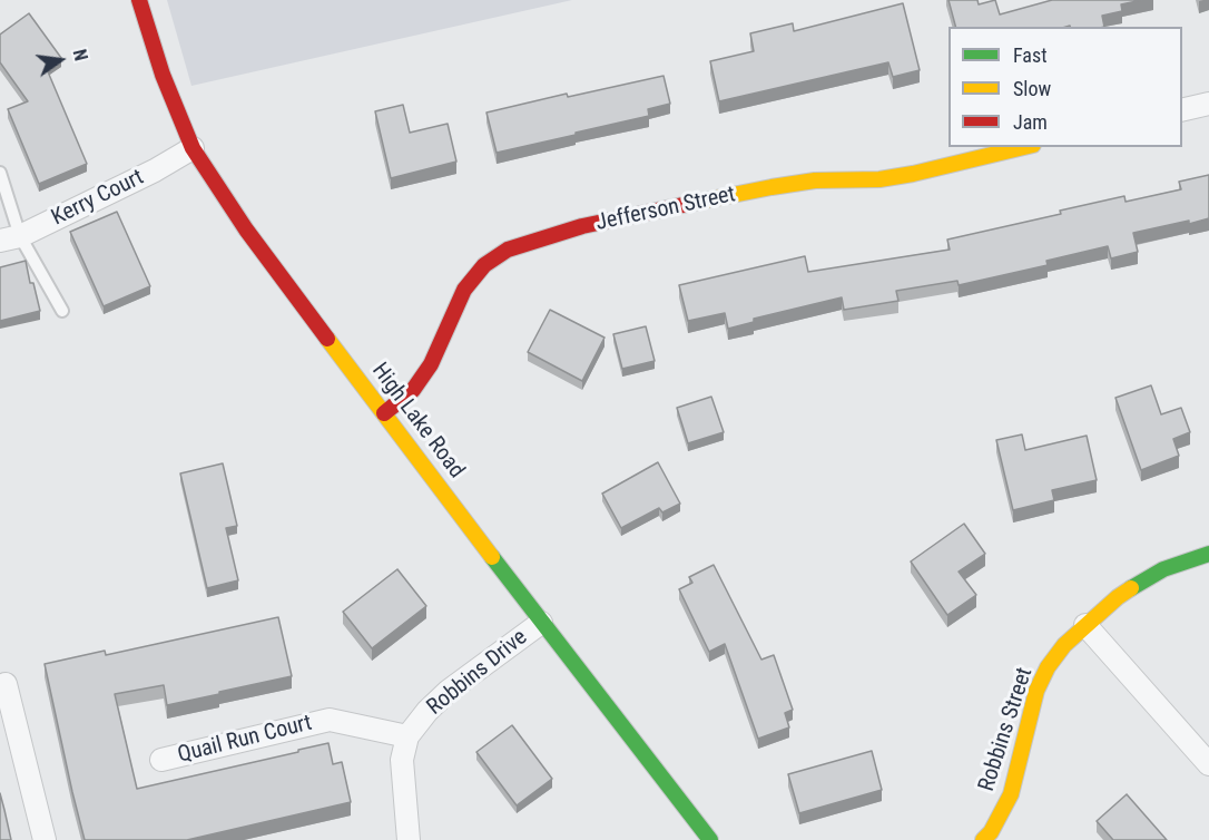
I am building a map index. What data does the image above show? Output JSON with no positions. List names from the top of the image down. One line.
{"streets":{"street":["Kerry Court","Jefferson Street","High Lake Road","Robbins Drive","Robbins Street","Quail Run Court"]},"crossings":[["Kerry Court","High Lake Road"],["Jefferson Street","High Lake Road"],["High Lake Road","Robbins Drive"],["Robbins Drive","Quail Run Court"]],"legend":["Fast","Slow","Jam"],"north":"right"}
